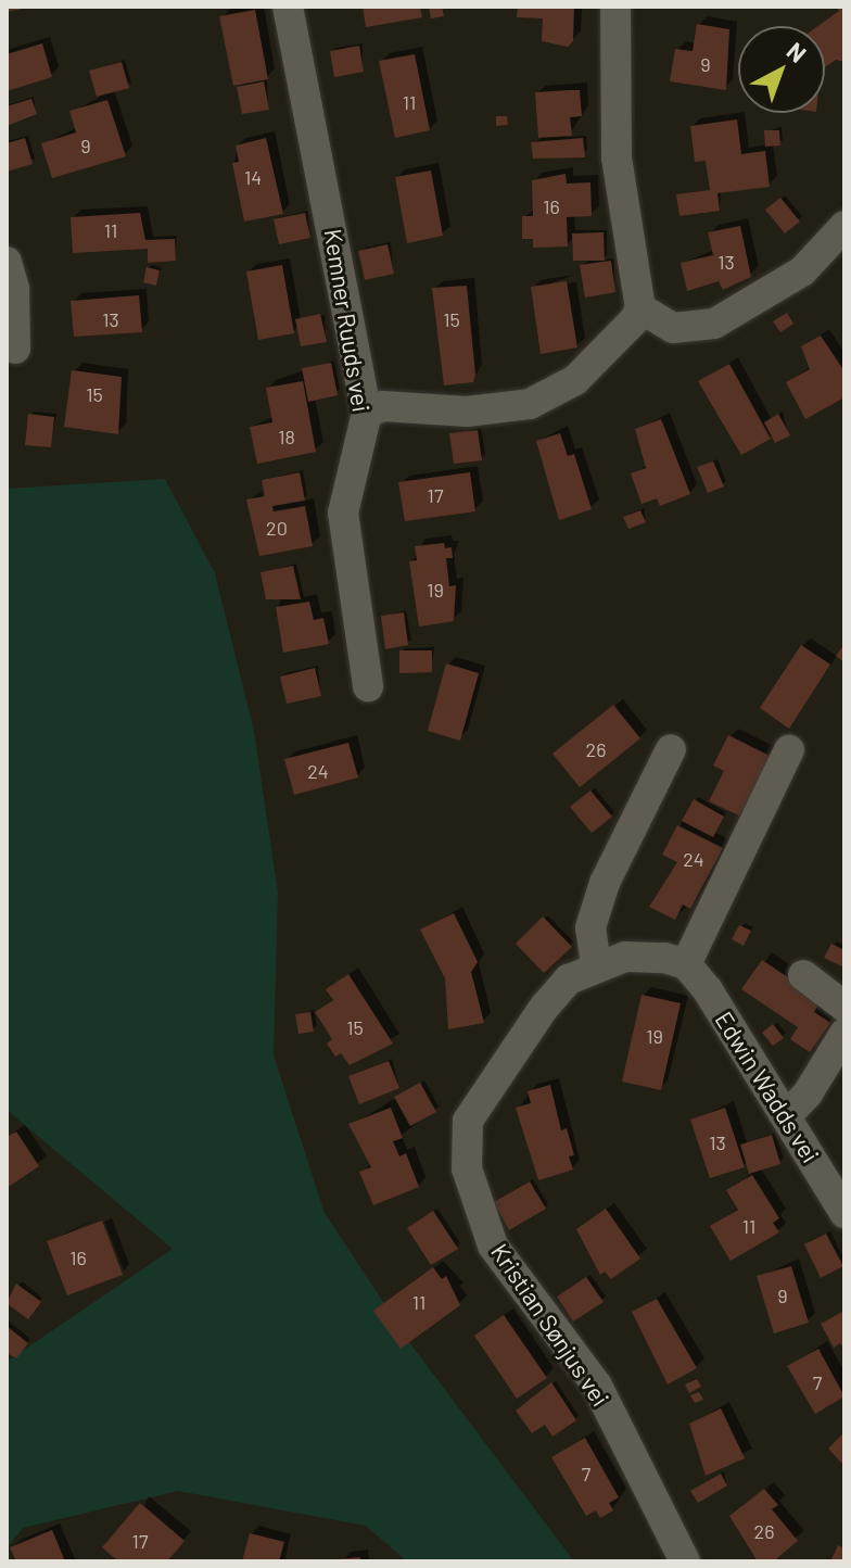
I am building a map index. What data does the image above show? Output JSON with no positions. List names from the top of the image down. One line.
{"streets":{"street":["Kemner Ruuds vei","Edwin Wadds vei","Kristian Sønjus vei"]},"crossings":[["Edwin Wadds vei","Kristian Sønjus vei"]],"house_numbers":["9","11","9","14","16","11","13","13","15","15","18","17","20","19","26","24","24","15","19","13","11","16","9","11","7","7","26","17"],"north":"top right"}
